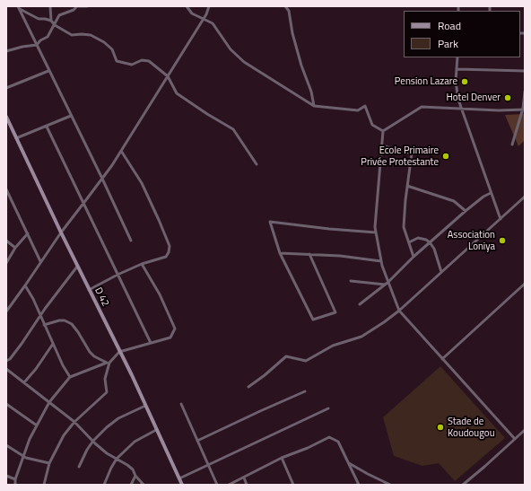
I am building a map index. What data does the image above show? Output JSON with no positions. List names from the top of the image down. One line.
{"streets":{"street":["D 42"]},"places":["Pension Lazare","Hotel Denver","Ecole Primaire Privée Protestante","Association Loniya","Stade de Koudougou"],"legend":["Road","Park"]}
